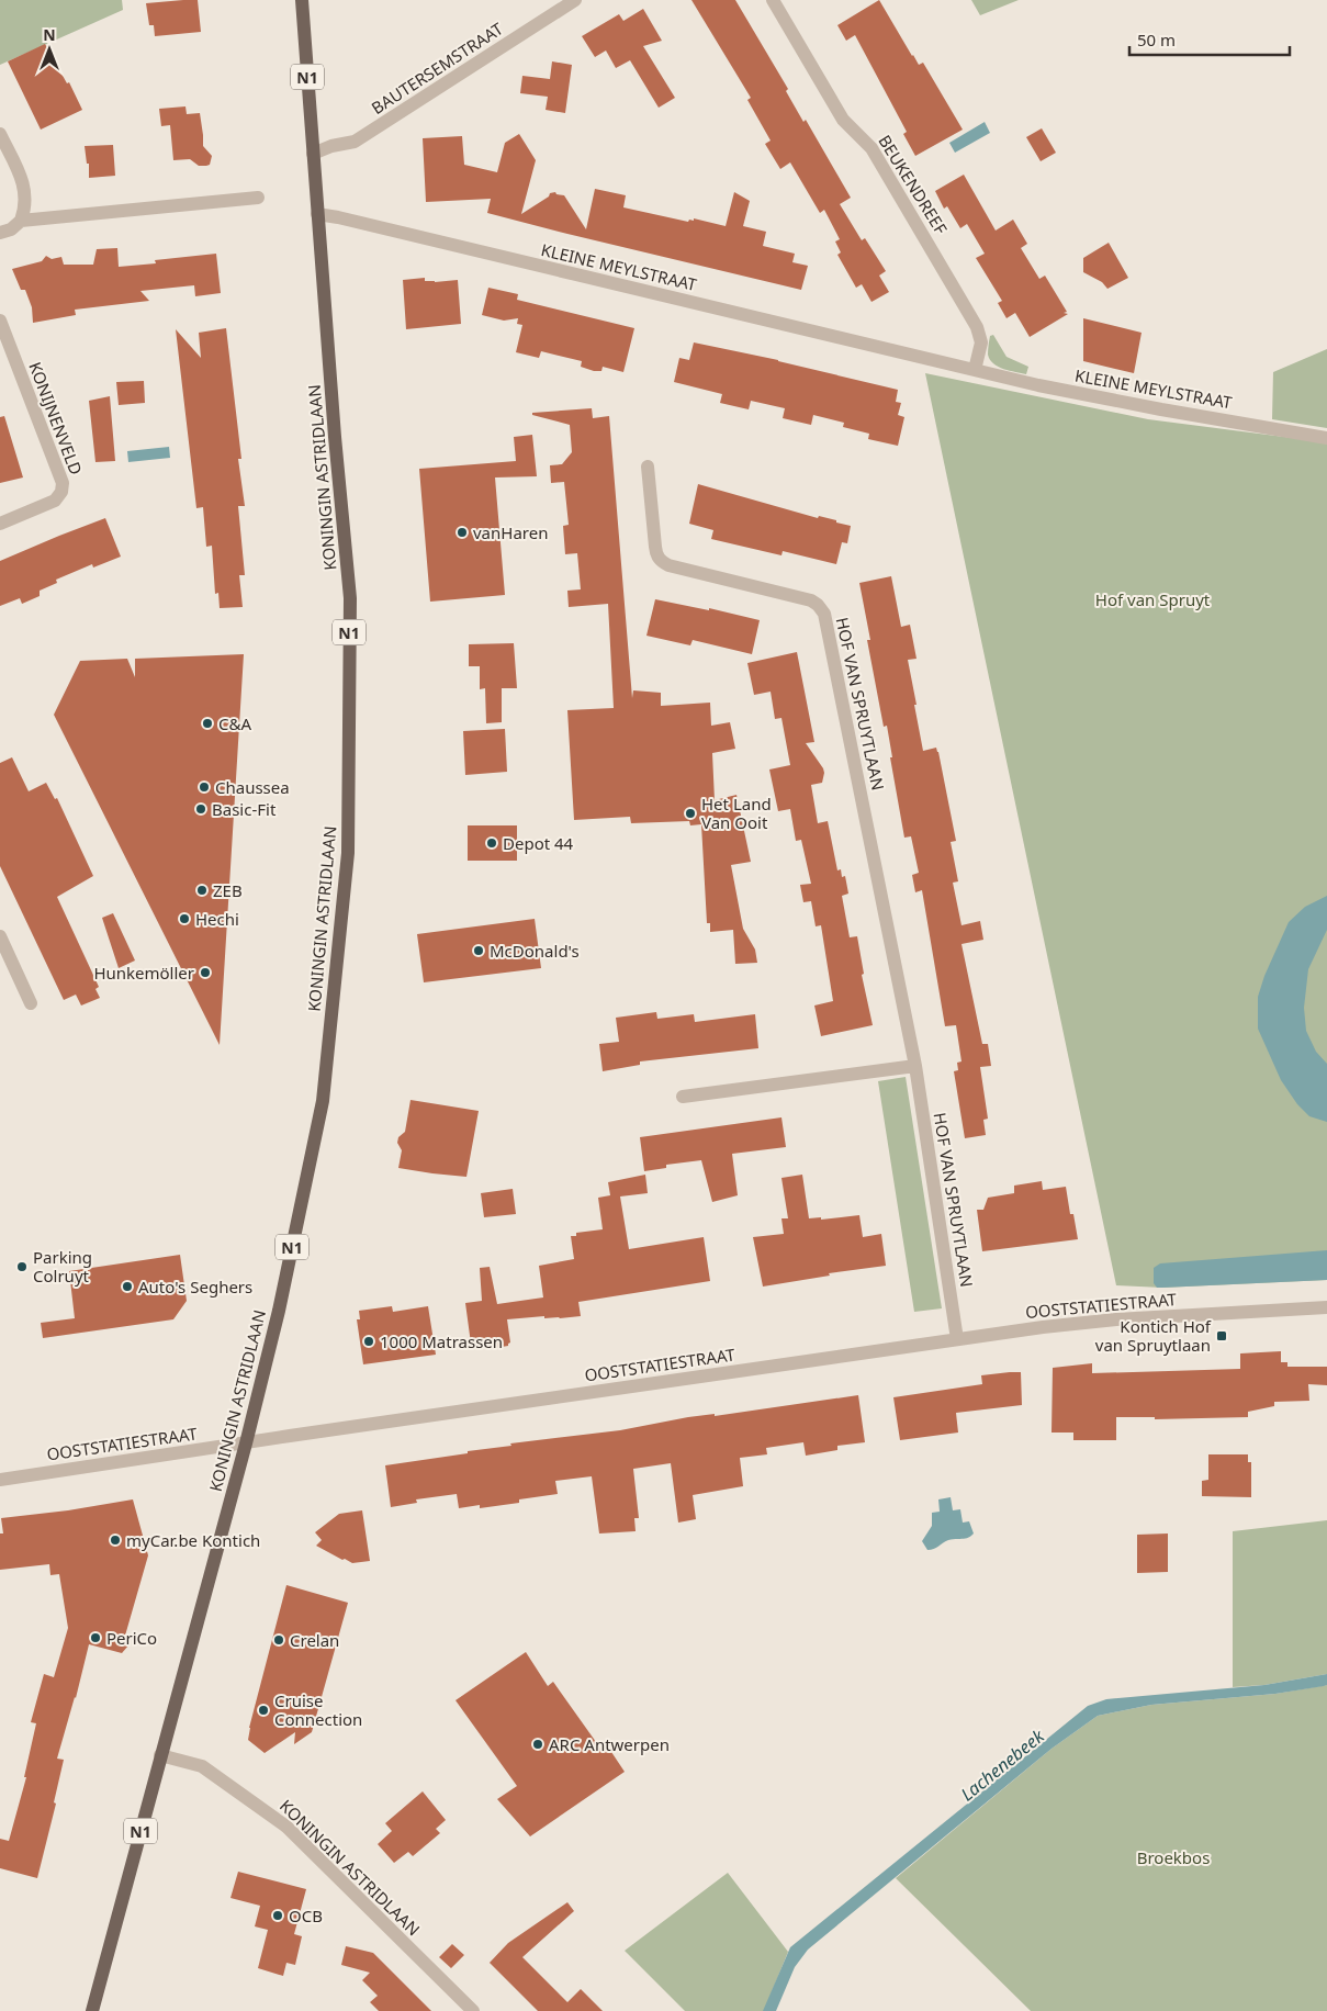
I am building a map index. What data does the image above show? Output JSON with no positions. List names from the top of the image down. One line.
{"streets":{"main road":["N1","KONINGIN ASTRIDLAAN"],"street":["BAUTERSEMSTRAAT","BEUKENDREEF","KLEINE MEYLSTRAAT","KONIJNENVELD","HOF VAN SPRUYTLAAN","OOSTSTATIESTRAAT"]},"crossings":[["BAUTERSEMSTRAAT","KONINGIN ASTRIDLAAN"],["BEUKENDREEF","KLEINE MEYLSTRAAT"],["KLEINE MEYLSTRAAT","KONINGIN ASTRIDLAAN"],["KONINGIN ASTRIDLAAN","OOSTSTATIESTRAAT"],["HOF VAN SPRUYTLAAN","OOSTSTATIESTRAAT"]],"water":["Lachenebeek"],"parks":["Hof van Spruyt","Broekbos"],"places":{"other":["vanHaren","C&A","Chaussea","Basic-Fit","Het Land Van Ooit","Depot 44","ZEB","Hechi","McDonald's","Hunkemöller","Parking Colruyt","Auto's Seghers","1000 Matrassen","myCar.be Kontich","PeriCo","Crelan","Cruise Connection","ARC Antwerpen","OCB"],"transit":["Kontich Hof van Spruytlaan"]},"scale_bar":"50 m","north":"top"}
